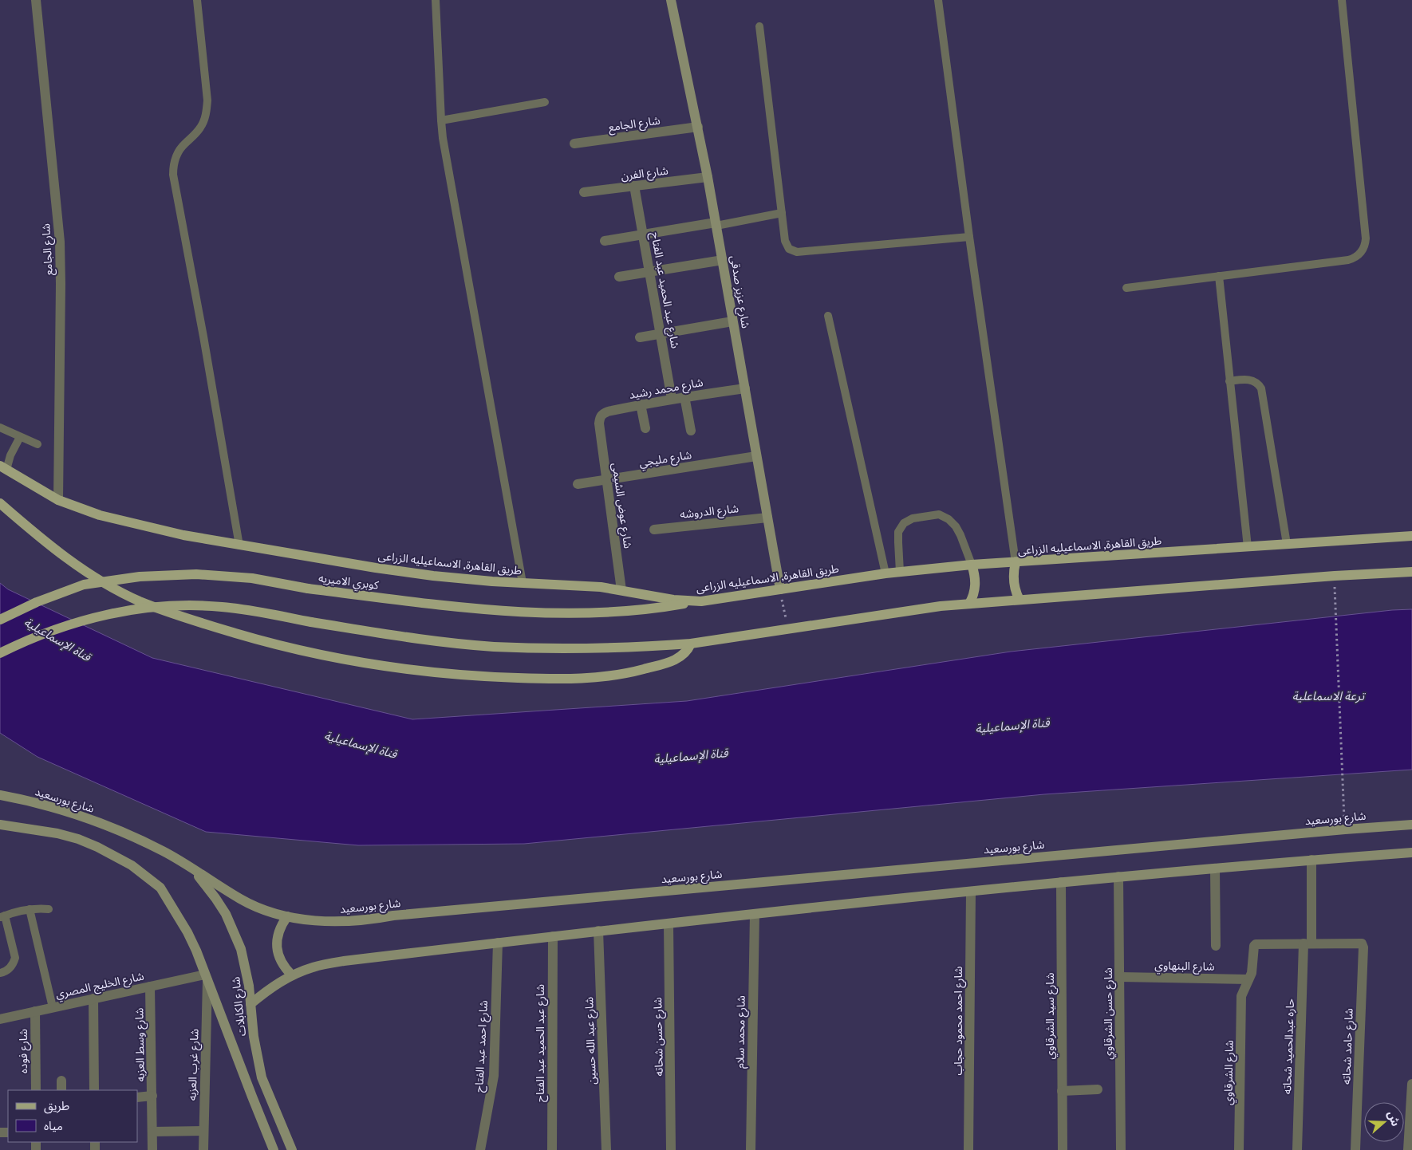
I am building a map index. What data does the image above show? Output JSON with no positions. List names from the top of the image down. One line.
{"streets":{"main road":["شارع عزيز صدقى","طريق القاهرة, الاسماعيليه الزراعى","كوبري الاميريه","شارع بورسعيد","شارع الكابلات"],"street":["شارع الجامع","شارع الفرن","شارع عبد الحميد عبد الفتاح","شارع محمد رشيد","شارع مليجي","شارع عوض الشيمى","شارع الدروشه","شارع البنهاوي","شارع الخليج المصري","شارع حسن الشرقاوي","شارع سيد الشرقاوي","شارع احمد محمود حجاب","شارع محمد سلام","شارع حسن شحاته","شارع عبد الله حسين","شارع وسط العزبه","شارع احمد عبد الفتاح","حاره عبدالحميد شحاته","شارع حامد شحاته","شارع فوده","شارع غرب العزبه","شارع الشرقاوي"]},"crossings":[["شارع الجامع","شارع عزيز صدقى"],["شارع الجامع","طريق القاهرة, الاسماعيليه الزراعى"],["شارع الفرن","شارع عبد الحميد عبد الفتاح"],["شارع الفرن","شارع عزيز صدقى"],["شارع عبد الحميد عبد الفتاح","شارع محمد رشيد"],["شارع عزيز صدقى","شارع محمد رشيد"],["شارع عزيز صدقى","شارع مليجي"],["شارع عزيز صدقى","شارع الدروشه"],["شارع عزيز صدقى","طريق القاهرة, الاسماعيليه الزراعى"],["شارع محمد رشيد","شارع عوض الشيمى"],["شارع مليجي","شارع عوض الشيمى"],["شارع عوض الشيمى","طريق القاهرة, الاسماعيليه الزراعى"],["طريق القاهرة, الاسماعيليه الزراعى","كوبري الاميريه"],["شارع بورسعيد","شارع الكابلات"],["شارع البنهاوي","شارع حسن الشرقاوي"],["شارع البنهاوي","شارع الشرقاوي"],["شارع الخليج المصري","شارع الكابلات"],["شارع الخليج المصري","شارع وسط العزبه"],["شارع الخليج المصري","شارع فوده"],["شارع الخليج المصري","شارع غرب العزبه"],["شارع الكابلات","شارع غرب العزبه"],["حاره عبدالحميد شحاته","شارع حامد شحاته"]],"water":["قناة الإسماعيلية","ترعة الاسماعلية"],"legend":["طريق","مياه"],"north":"right"}
